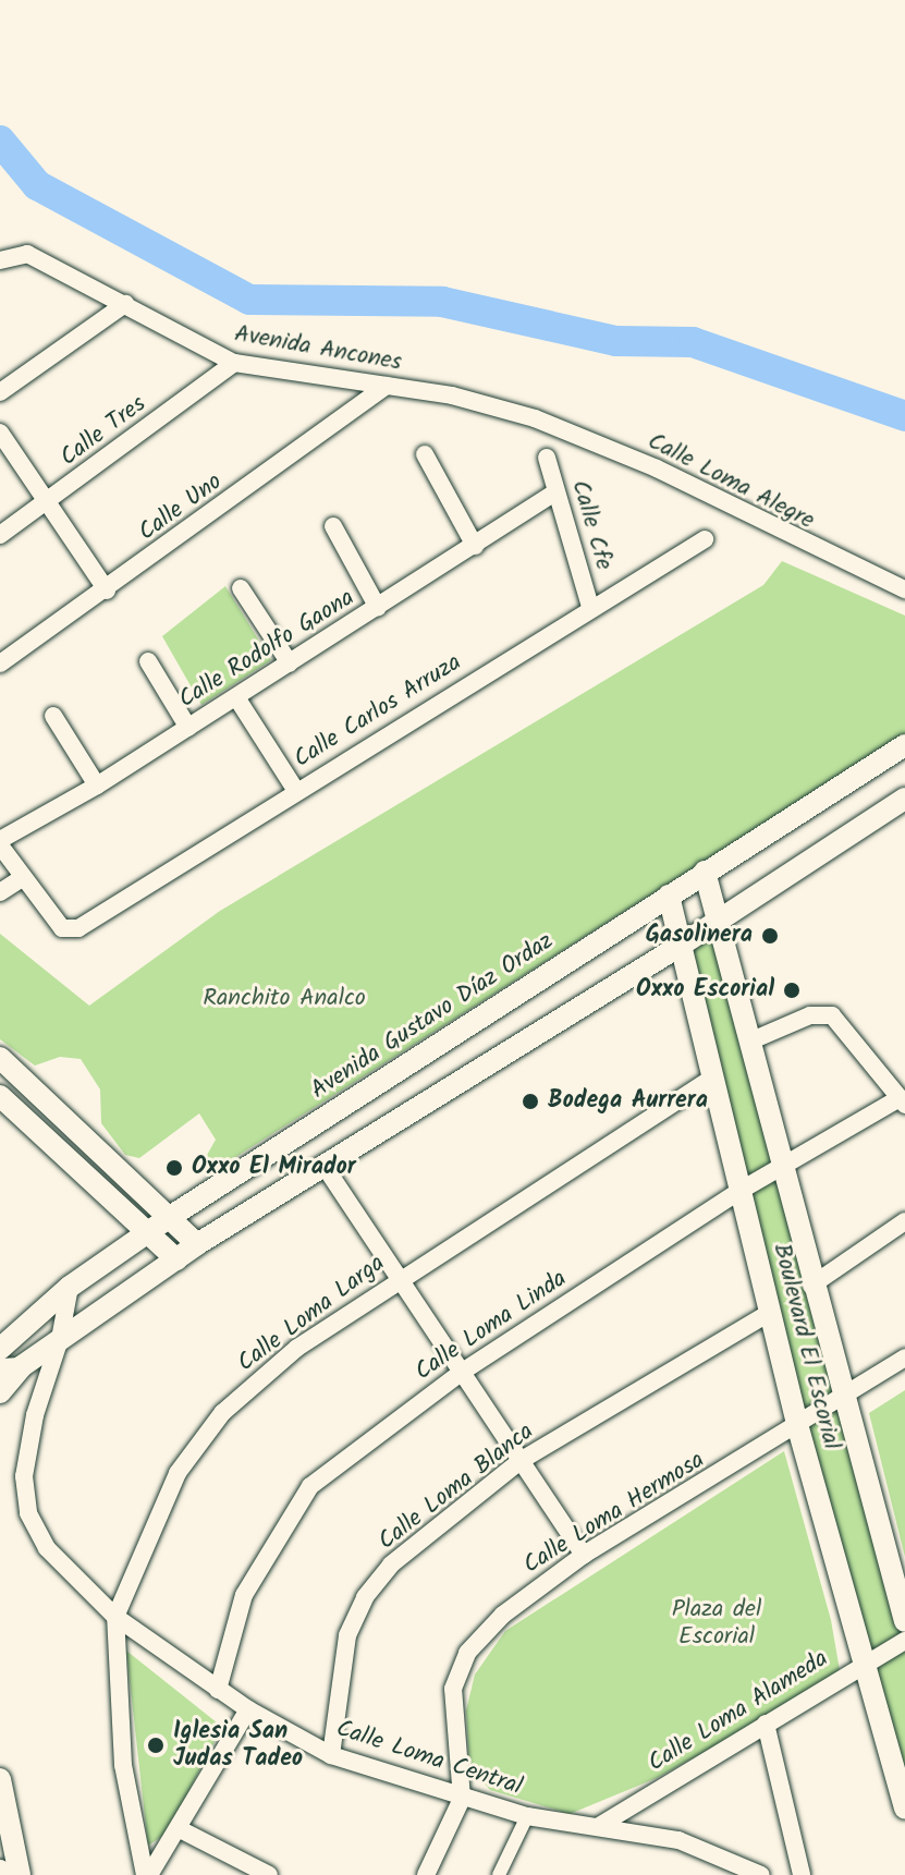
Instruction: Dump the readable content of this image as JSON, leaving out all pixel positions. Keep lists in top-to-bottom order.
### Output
{
  "streets": {
    "street": [
      "Avenida Ancones",
      "Calle Tres",
      "Calle Loma Alegre",
      "Calle Uno",
      "Calle Cfe",
      "Calle Rodolfo Gaona",
      "Calle Carlos Arruza",
      "Avenida Gustavo Díaz Ordaz",
      "Calle Loma Larga",
      "Calle Loma Linda",
      "Boulevard El Escorial",
      "Calle Loma Blanca",
      "Calle Loma Hermosa",
      "Calle Loma Alameda",
      "Calle Loma Central"
    ]
  },
  "crossings": [
    ["Avenida Ancones", "Calle Tres"],
    ["Avenida Ancones", "Calle Loma Alegre"],
    ["Avenida Ancones", "Calle Uno"],
    ["Calle Cfe", "Calle Rodolfo Gaona"],
    ["Calle Cfe", "Calle Carlos Arruza"],
    ["Avenida Gustavo Díaz Ordaz", "Boulevard El Escorial"],
    ["Avenida Gustavo Díaz Ordaz", "Calle Loma Central"],
    ["Calle Loma Larga", "Boulevard El Escorial"],
    ["Calle Loma Larga", "Calle Loma Central"],
    ["Calle Loma Linda", "Boulevard El Escorial"],
    ["Calle Loma Linda", "Calle Loma Central"],
    ["Boulevard El Escorial", "Calle Loma Blanca"],
    ["Boulevard El Escorial", "Calle Loma Hermosa"],
    ["Boulevard El Escorial", "Calle Loma Alameda"],
    ["Calle Loma Blanca", "Calle Loma Central"],
    ["Calle Loma Hermosa", "Calle Loma Central"],
    ["Calle Loma Alameda", "Calle Loma Central"]
  ],
  "parks": ["Ranchito Analco", "Plaza del Escorial"],
  "places": [
    "Gasolinera",
    "Oxxo Escorial",
    "Bodega Aurrera",
    "Oxxo El Mirador",
    "Iglesia San Judas Tadeo"
  ]
}
